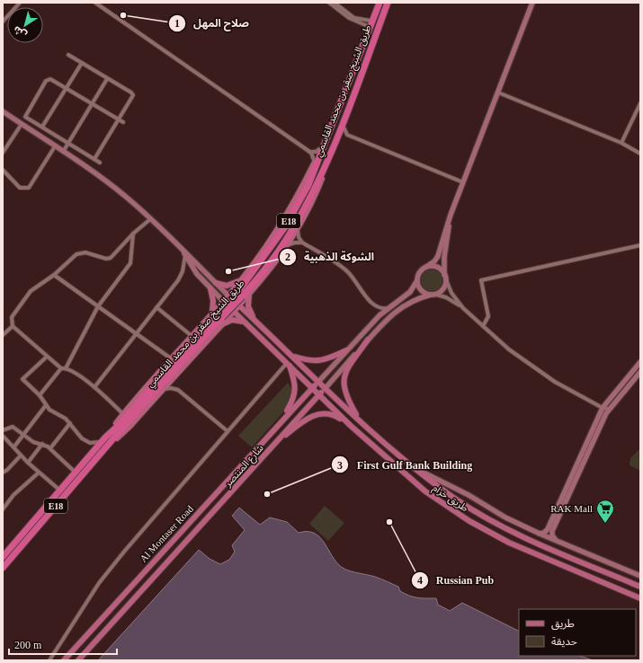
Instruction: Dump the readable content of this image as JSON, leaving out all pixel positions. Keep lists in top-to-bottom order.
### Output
{
  "streets": {
    "highway": ["طريق الشيخ صقر بن محمد القاسمي", "E18"],
    "main road": ["شارع المنتصر", "طريق خزام", "Al Montaser Road"]
  },
  "crossings": [
    ["شارع المنتصر", "طريق خزام"]
  ],
  "places": {
    "other": [
      "صلاح المهل",
      "الشوكة الذهبية",
      "First Gulf Bank Building",
      "Russian Pub"
    ],
    "supermarket": ["RAK Mall"]
  },
  "legend": ["طريق", "حديقة"],
  "scale_bar": "200 m",
  "north": "bottom left"
}
